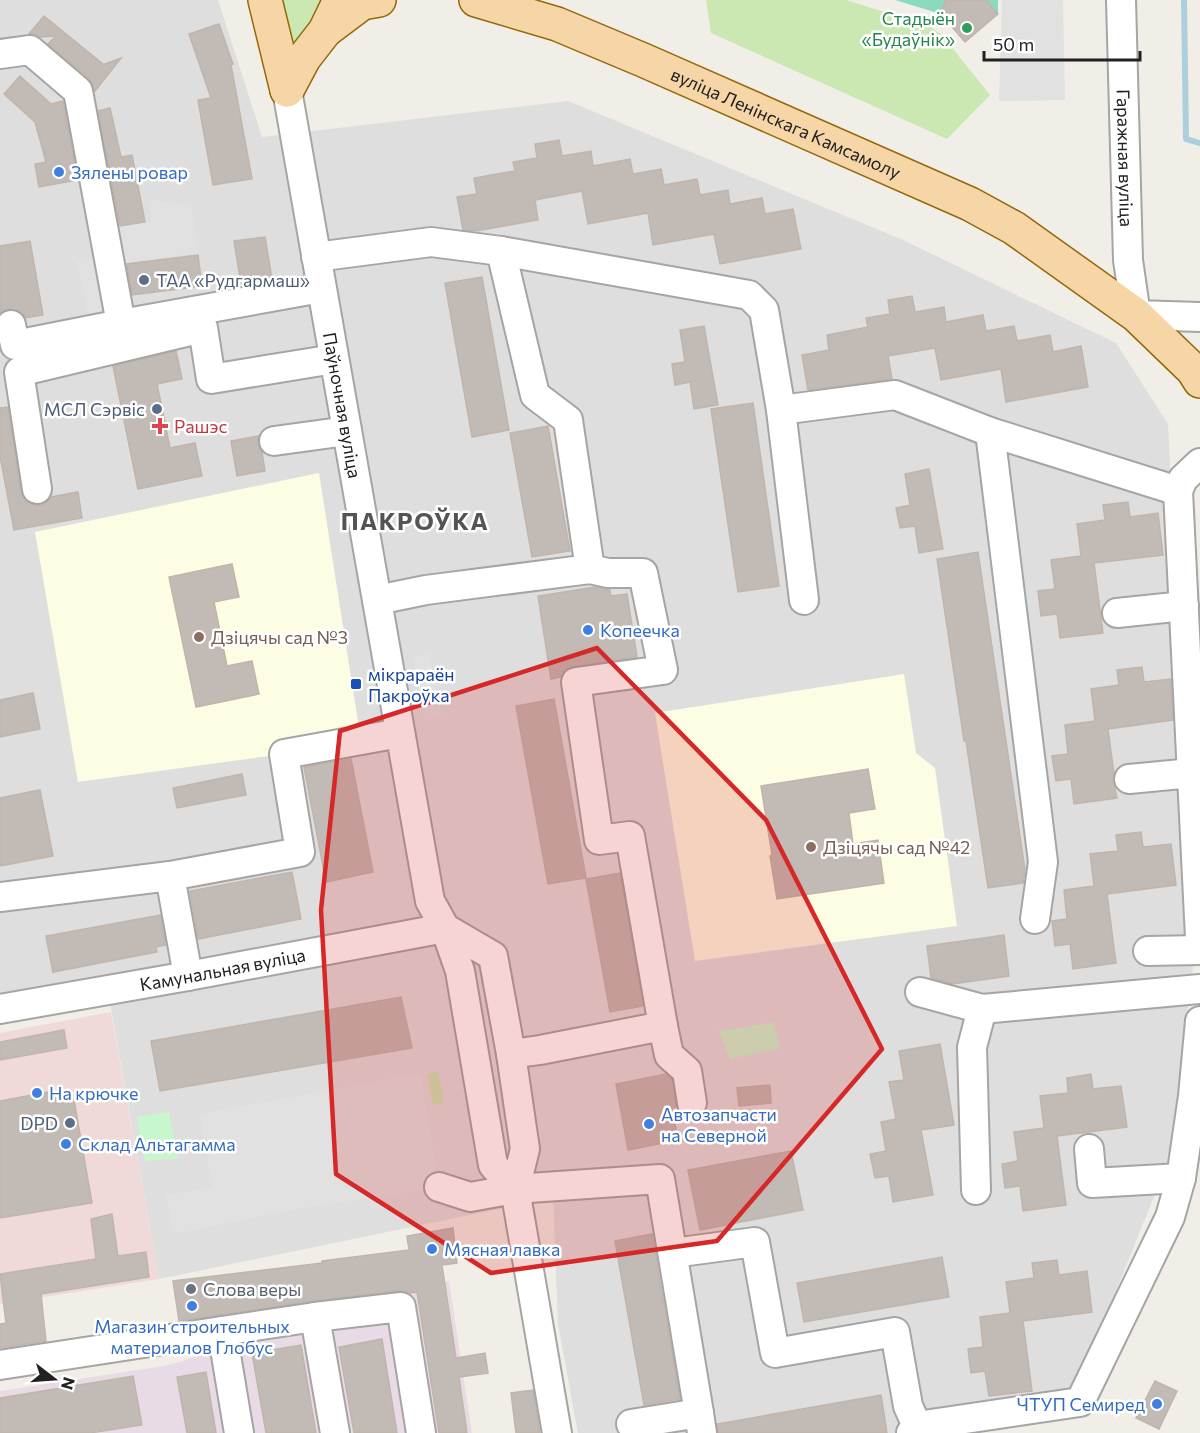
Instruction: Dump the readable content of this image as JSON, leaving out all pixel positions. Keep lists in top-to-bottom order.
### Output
{
  "streets": {
    "main road": ["вуліца Ленінскага Камсамолу"],
    "street": ["Гаражная вуліца", "Паўночная вуліца", "Камунальная вуліца"]
  },
  "crossings": [
    ["вуліца Ленінскага Камсамолу", "Гаражная вуліца"],
    ["Паўночная вуліца", "Камунальная вуліца"]
  ],
  "districts": ["ПАКРОЎКА"],
  "places": {
    "other": [
      "Стадыён «Будаўнік»",
      "Зялены ровар",
      "ТАА «Рудгармаш»",
      "МСЛ Сэрвіс",
      "Копеечка",
      "Дзіцячы сад №3",
      "Дзіцячы сад №42",
      "На крючке",
      "DPD",
      "Автозапчасти на Северной",
      "Склад Альтагамма",
      "Мясная лавка",
      "Слова веры",
      "Магазин строительных материалов Глобус",
      "ЧТУП Семиред"
    ],
    "health": ["Рашэс"],
    "transit": ["мікрараён Пакроўка"]
  },
  "scale_bar": "50 m",
  "north": "right"
}
